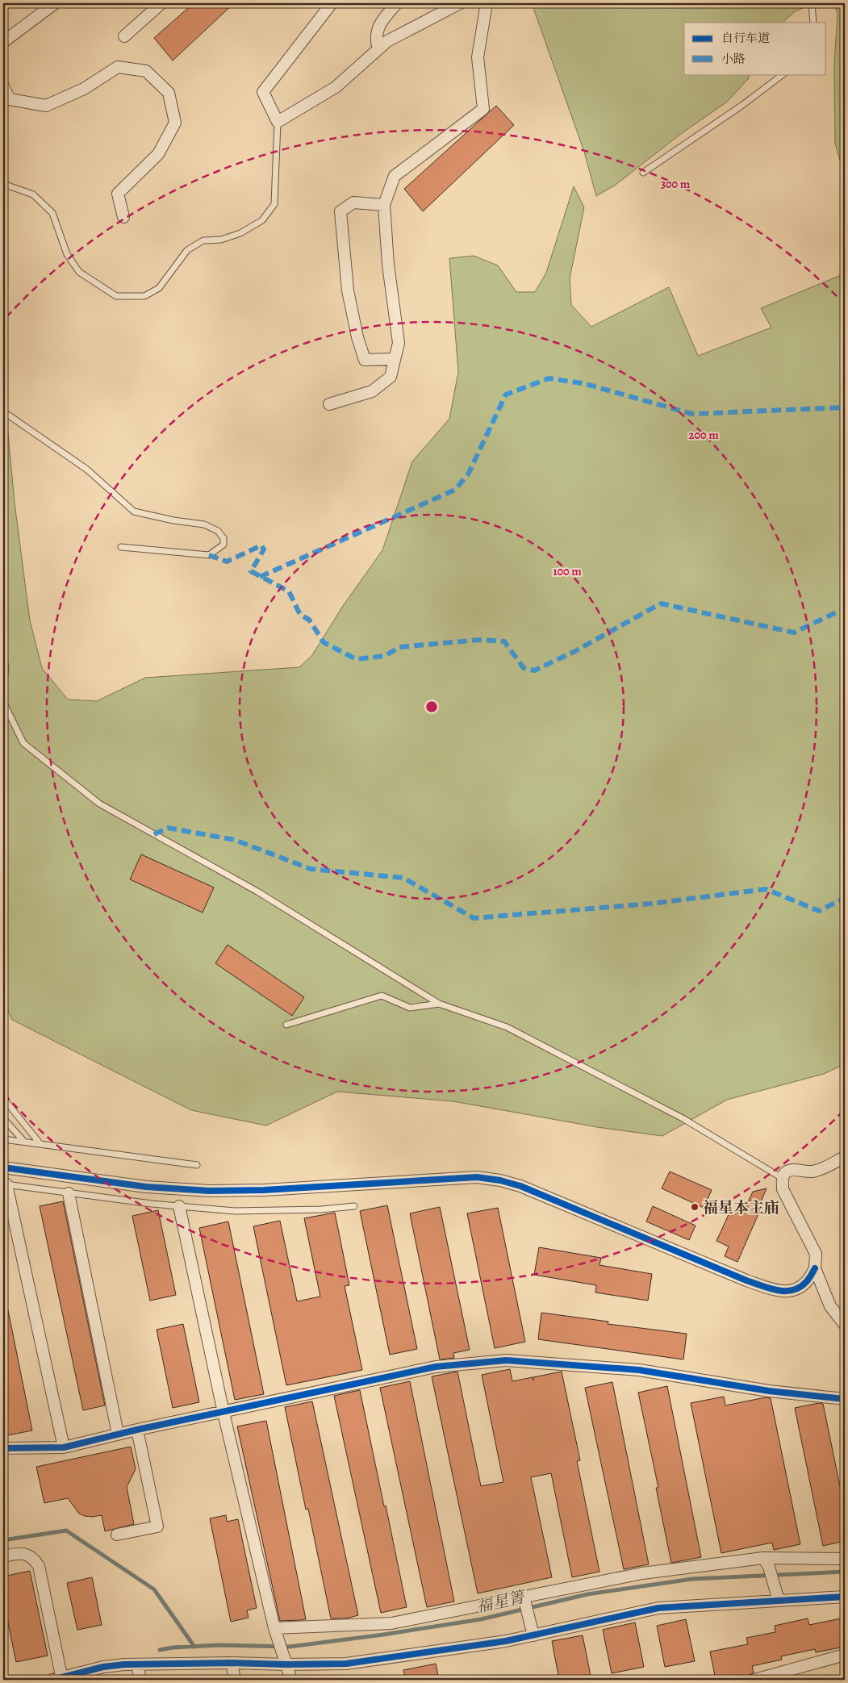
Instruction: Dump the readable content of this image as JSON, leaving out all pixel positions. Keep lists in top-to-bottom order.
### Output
{
  "water": ["福星箐"],
  "places": ["福星本主庙"],
  "legend": ["自行车道", "小路"],
  "rings": ["300 m", "200 m", "100 m"]
}
